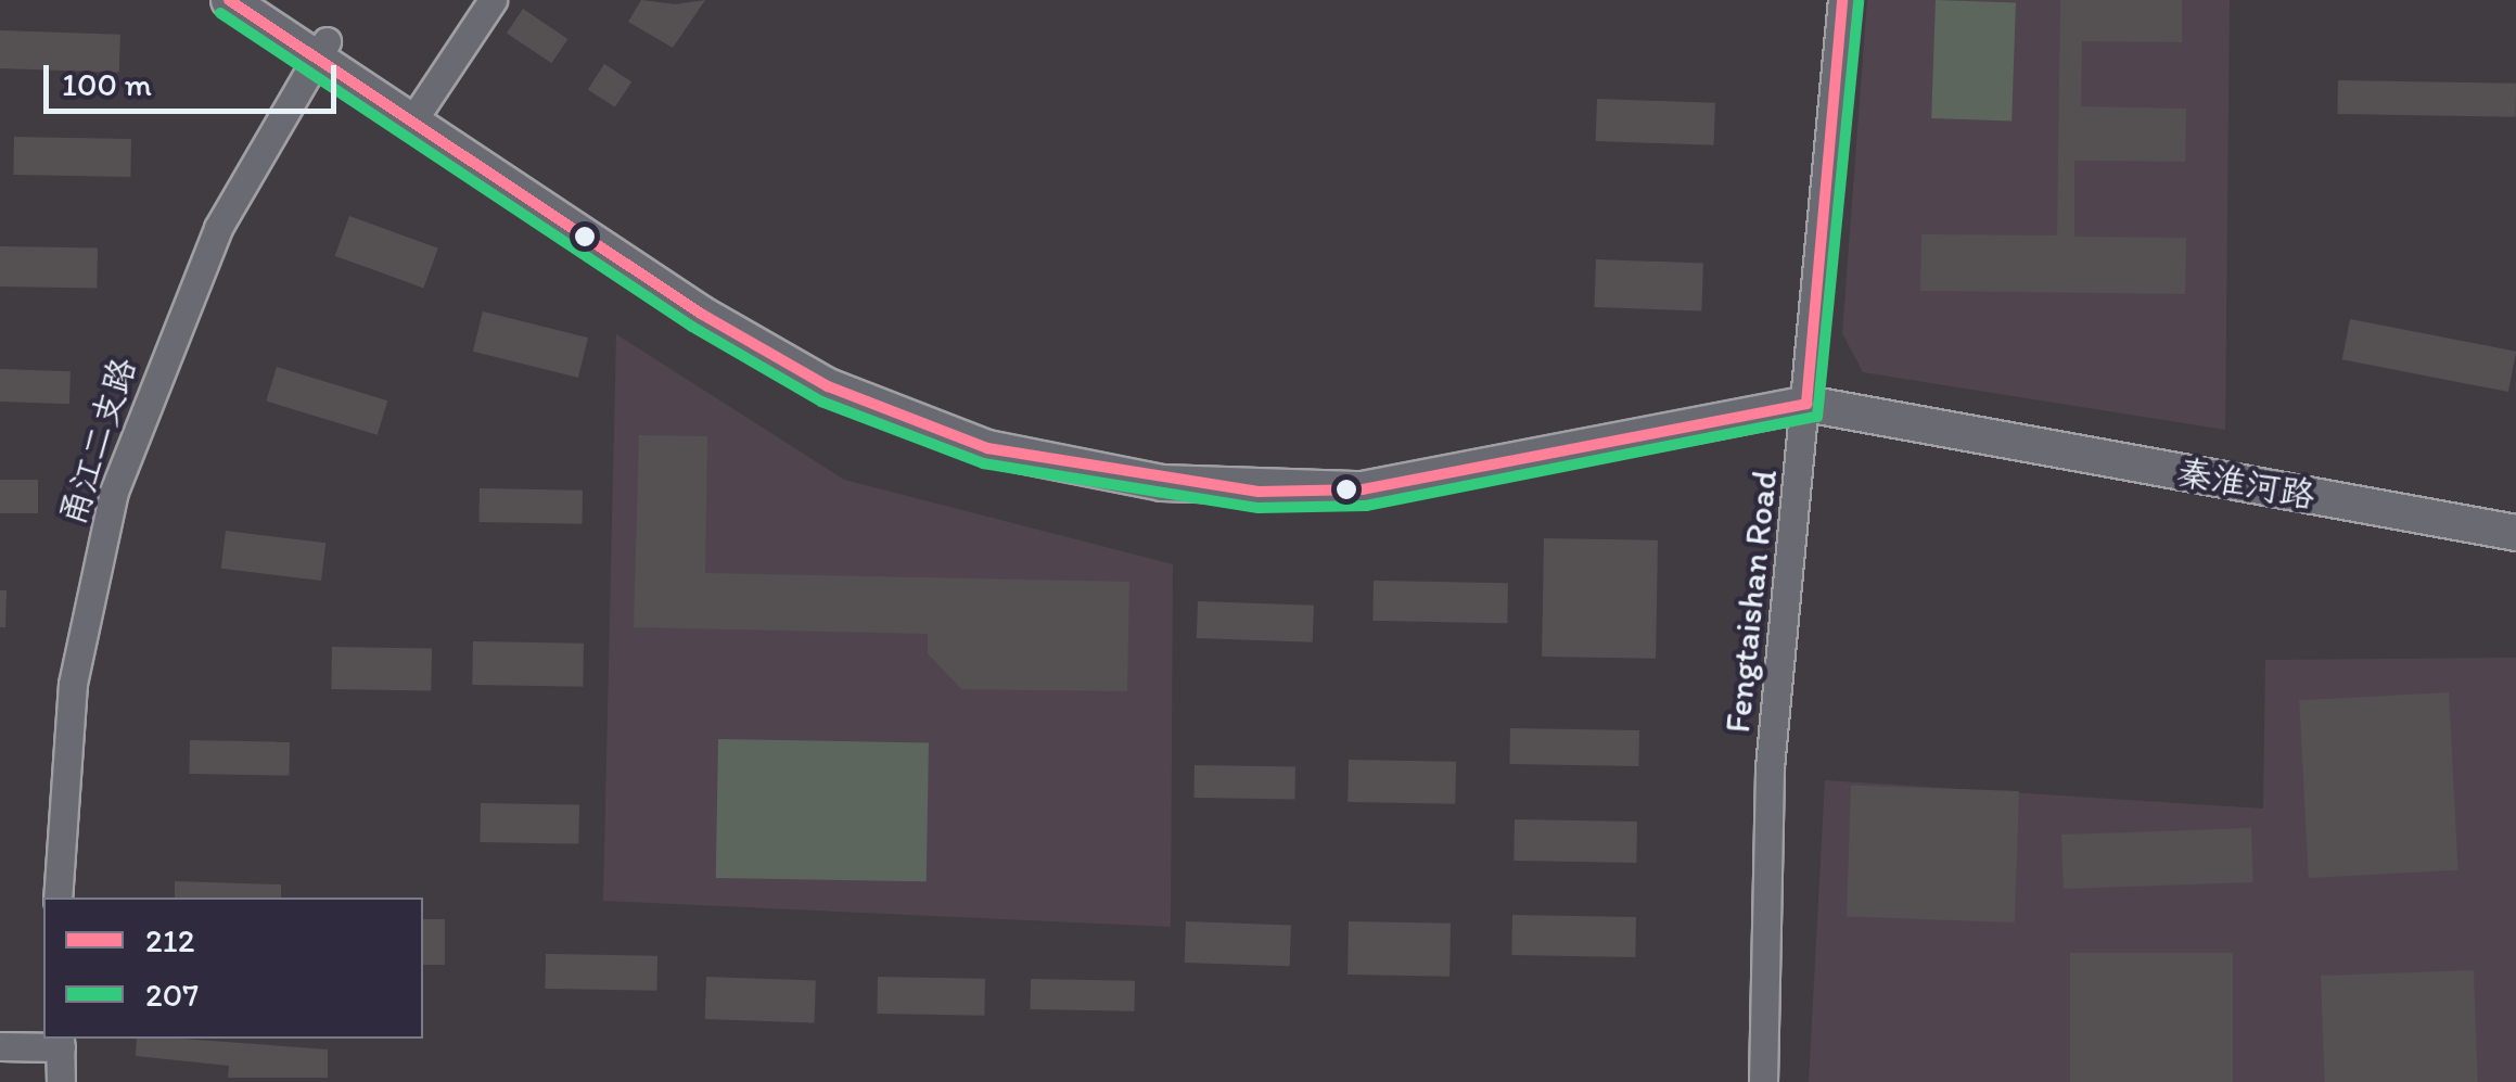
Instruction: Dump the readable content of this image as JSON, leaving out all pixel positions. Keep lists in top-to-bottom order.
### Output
{
  "streets": {
    "main road": ["秦淮河路"],
    "street": ["甬江二支路", "Fengtaishan Road"]
  },
  "crossings": [
    ["甬江二支路", "秦淮河路"],
    ["秦淮河路", "Fengtaishan Road"]
  ],
  "lines": ["transit line 212", "transit line 207"],
  "legend": ["212", "207"],
  "scale_bar": "100 m"
}
